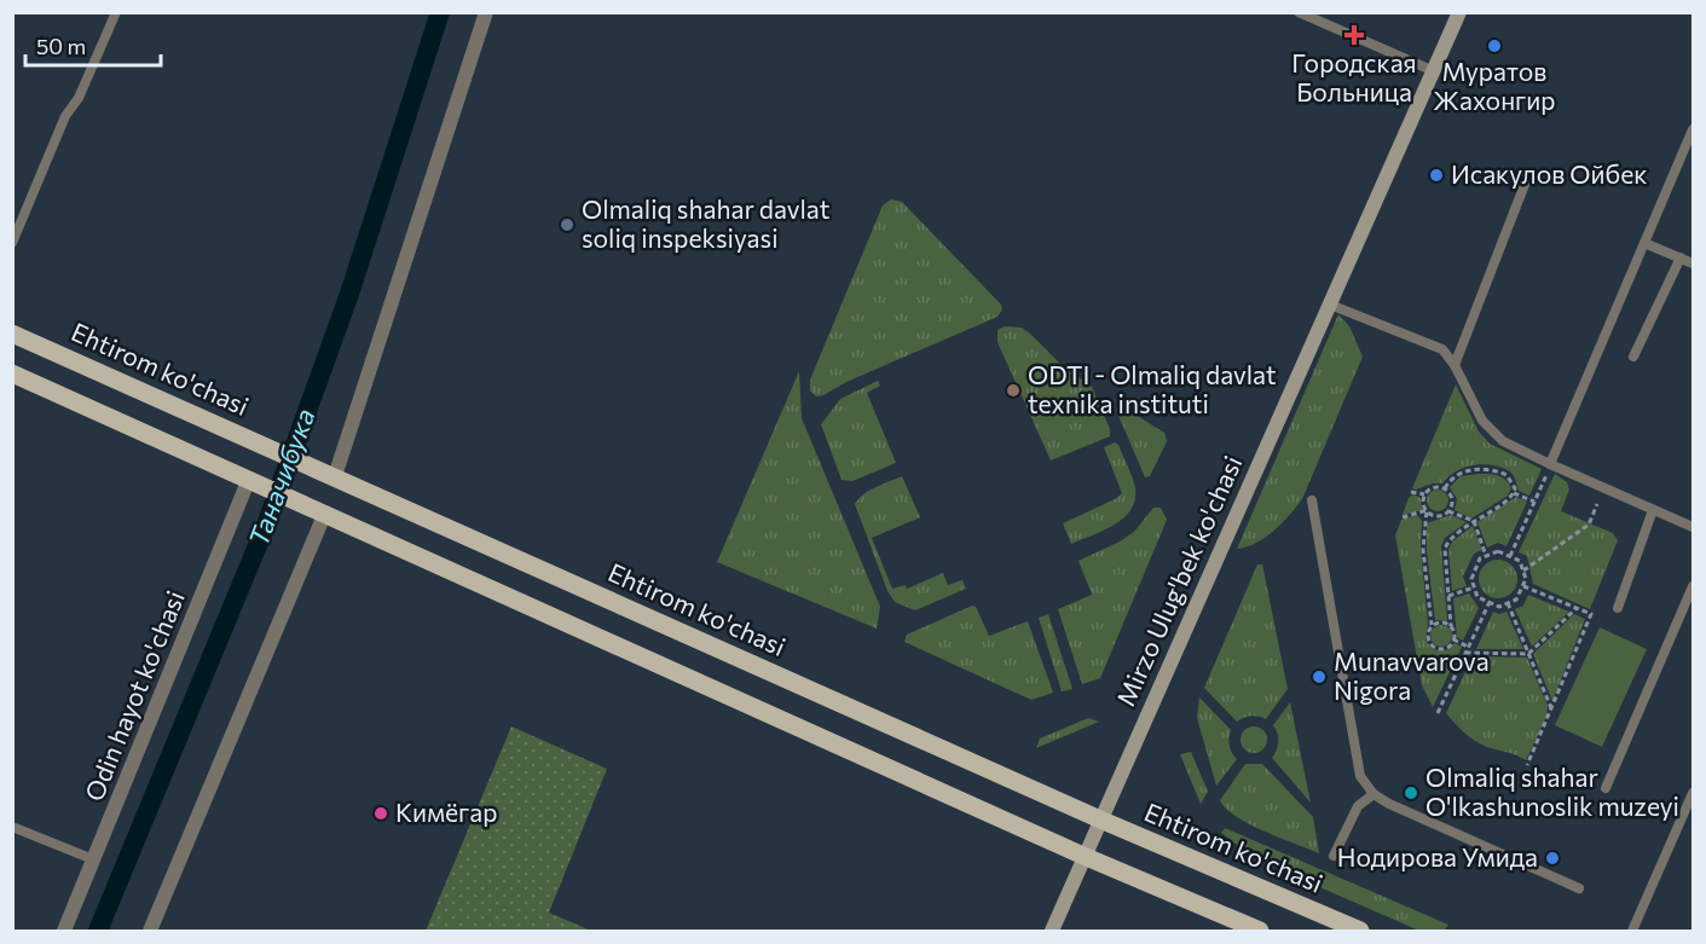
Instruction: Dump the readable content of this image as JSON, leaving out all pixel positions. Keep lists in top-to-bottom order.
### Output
{
  "streets": {
    "main road": ["Ehtirom ko'chasi", "Mirzo Ulug'bek ko'chasi"],
    "street": ["Odin hayot ko'chasi"]
  },
  "crossings": [
    ["Ehtirom ko'chasi", "Mirzo Ulug'bek ko'chasi"]
  ],
  "water": ["Таначибука"],
  "places": {
    "health": ["Городская Больница"],
    "other": [
      "Муратов Жахонгир",
      "Исакулов Ойбек",
      "Olmaliq shahar davlat soliq inspeksiyasi",
      "ODTI - Olmaliq davlat texnika instituti",
      "Munavvarova Nigora",
      "Olmaliq shahar O'lkashunoslik muzeyi",
      "Кимёгар",
      "Нодирова Умида"
    ]
  },
  "scale_bar": "50 m"
}
